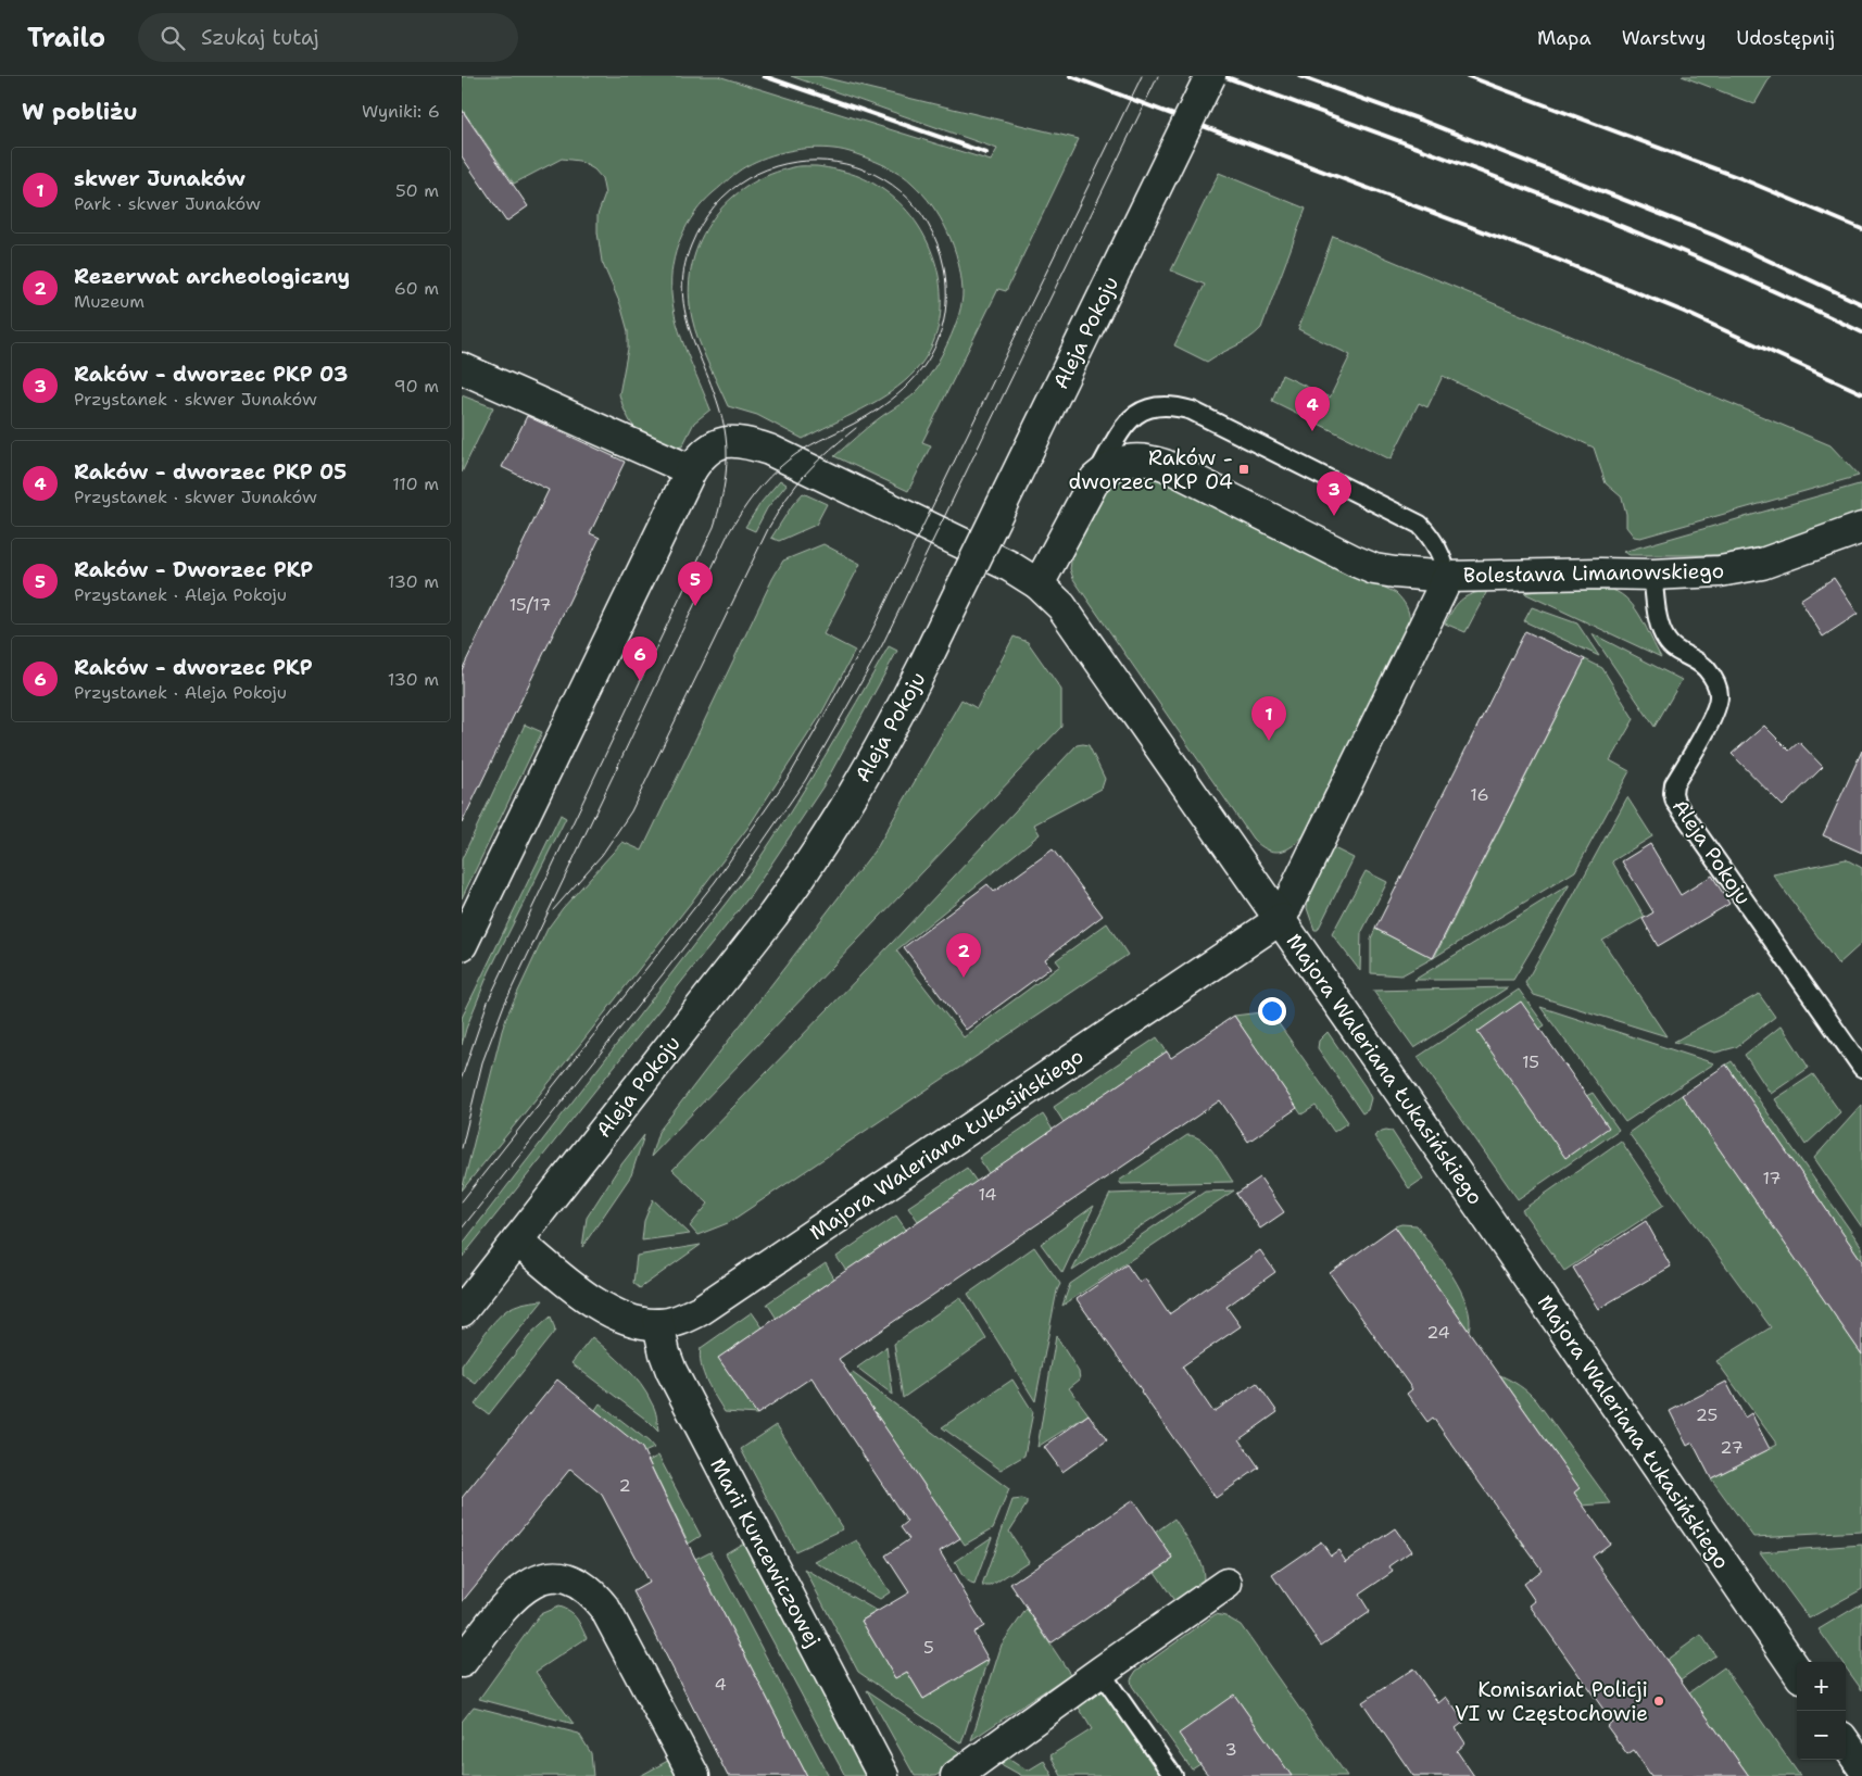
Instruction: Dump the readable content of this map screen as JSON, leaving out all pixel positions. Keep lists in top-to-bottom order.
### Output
{
  "streets": {
    "street": [
      "Aleja Pokoju",
      "Bolesława Limanowskiego",
      "Majora Waleriana Łukasińskiego",
      "Marii Kuncewiczowej"
    ]
  },
  "crossings": [
    ["Aleja Pokoju", "Bolesława Limanowskiego"],
    ["Aleja Pokoju", "Majora Waleriana Łukasińskiego"],
    ["Majora Waleriana Łukasińskiego", "Marii Kuncewiczowej"]
  ],
  "places": {
    "transit": ["Raków - dworzec PKP 04"],
    "other": ["Komisariat Policji VI w Częstochowie"]
  },
  "house_numbers": [
    "15/17",
    "16",
    "15",
    "17",
    "14",
    "24",
    "25",
    "27",
    "2",
    "5",
    "4",
    "3"
  ],
  "page": {
    "header": "Trailo",
    "search": "Szukaj tutaj",
    "nav": ["Mapa", "Warstwy", "Udostępnij"],
    "heading": ["W pobliżu", "Wyniki: 6"],
    "list": [
      {
        "mark": "1",
        "name": "skwer Junaków",
        "note": "Park · skwer Junaków",
        "value": "50 m"
      },
      {
        "mark": "2",
        "name": "Rezerwat archeologiczny",
        "note": "Muzeum",
        "value": "60 m"
      },
      {
        "mark": "3",
        "name": "Raków - dworzec PKP 03",
        "note": "Przystanek · skwer Junaków",
        "value": "90 m"
      },
      {
        "mark": "4",
        "name": "Raków - dworzec PKP 05",
        "note": "Przystanek · skwer Junaków",
        "value": "110 m"
      },
      {
        "mark": "5",
        "name": "Raków - Dworzec PKP",
        "note": "Przystanek · Aleja Pokoju",
        "value": "130 m"
      },
      {
        "mark": "6",
        "name": "Raków - dworzec PKP",
        "note": "Przystanek · Aleja Pokoju",
        "value": "130 m"
      }
    ],
    "pins": [
      "4",
      "3",
      "5",
      "6",
      "1",
      "2"
    ],
    "map_buttons": ["+", "−"]
  }
}
